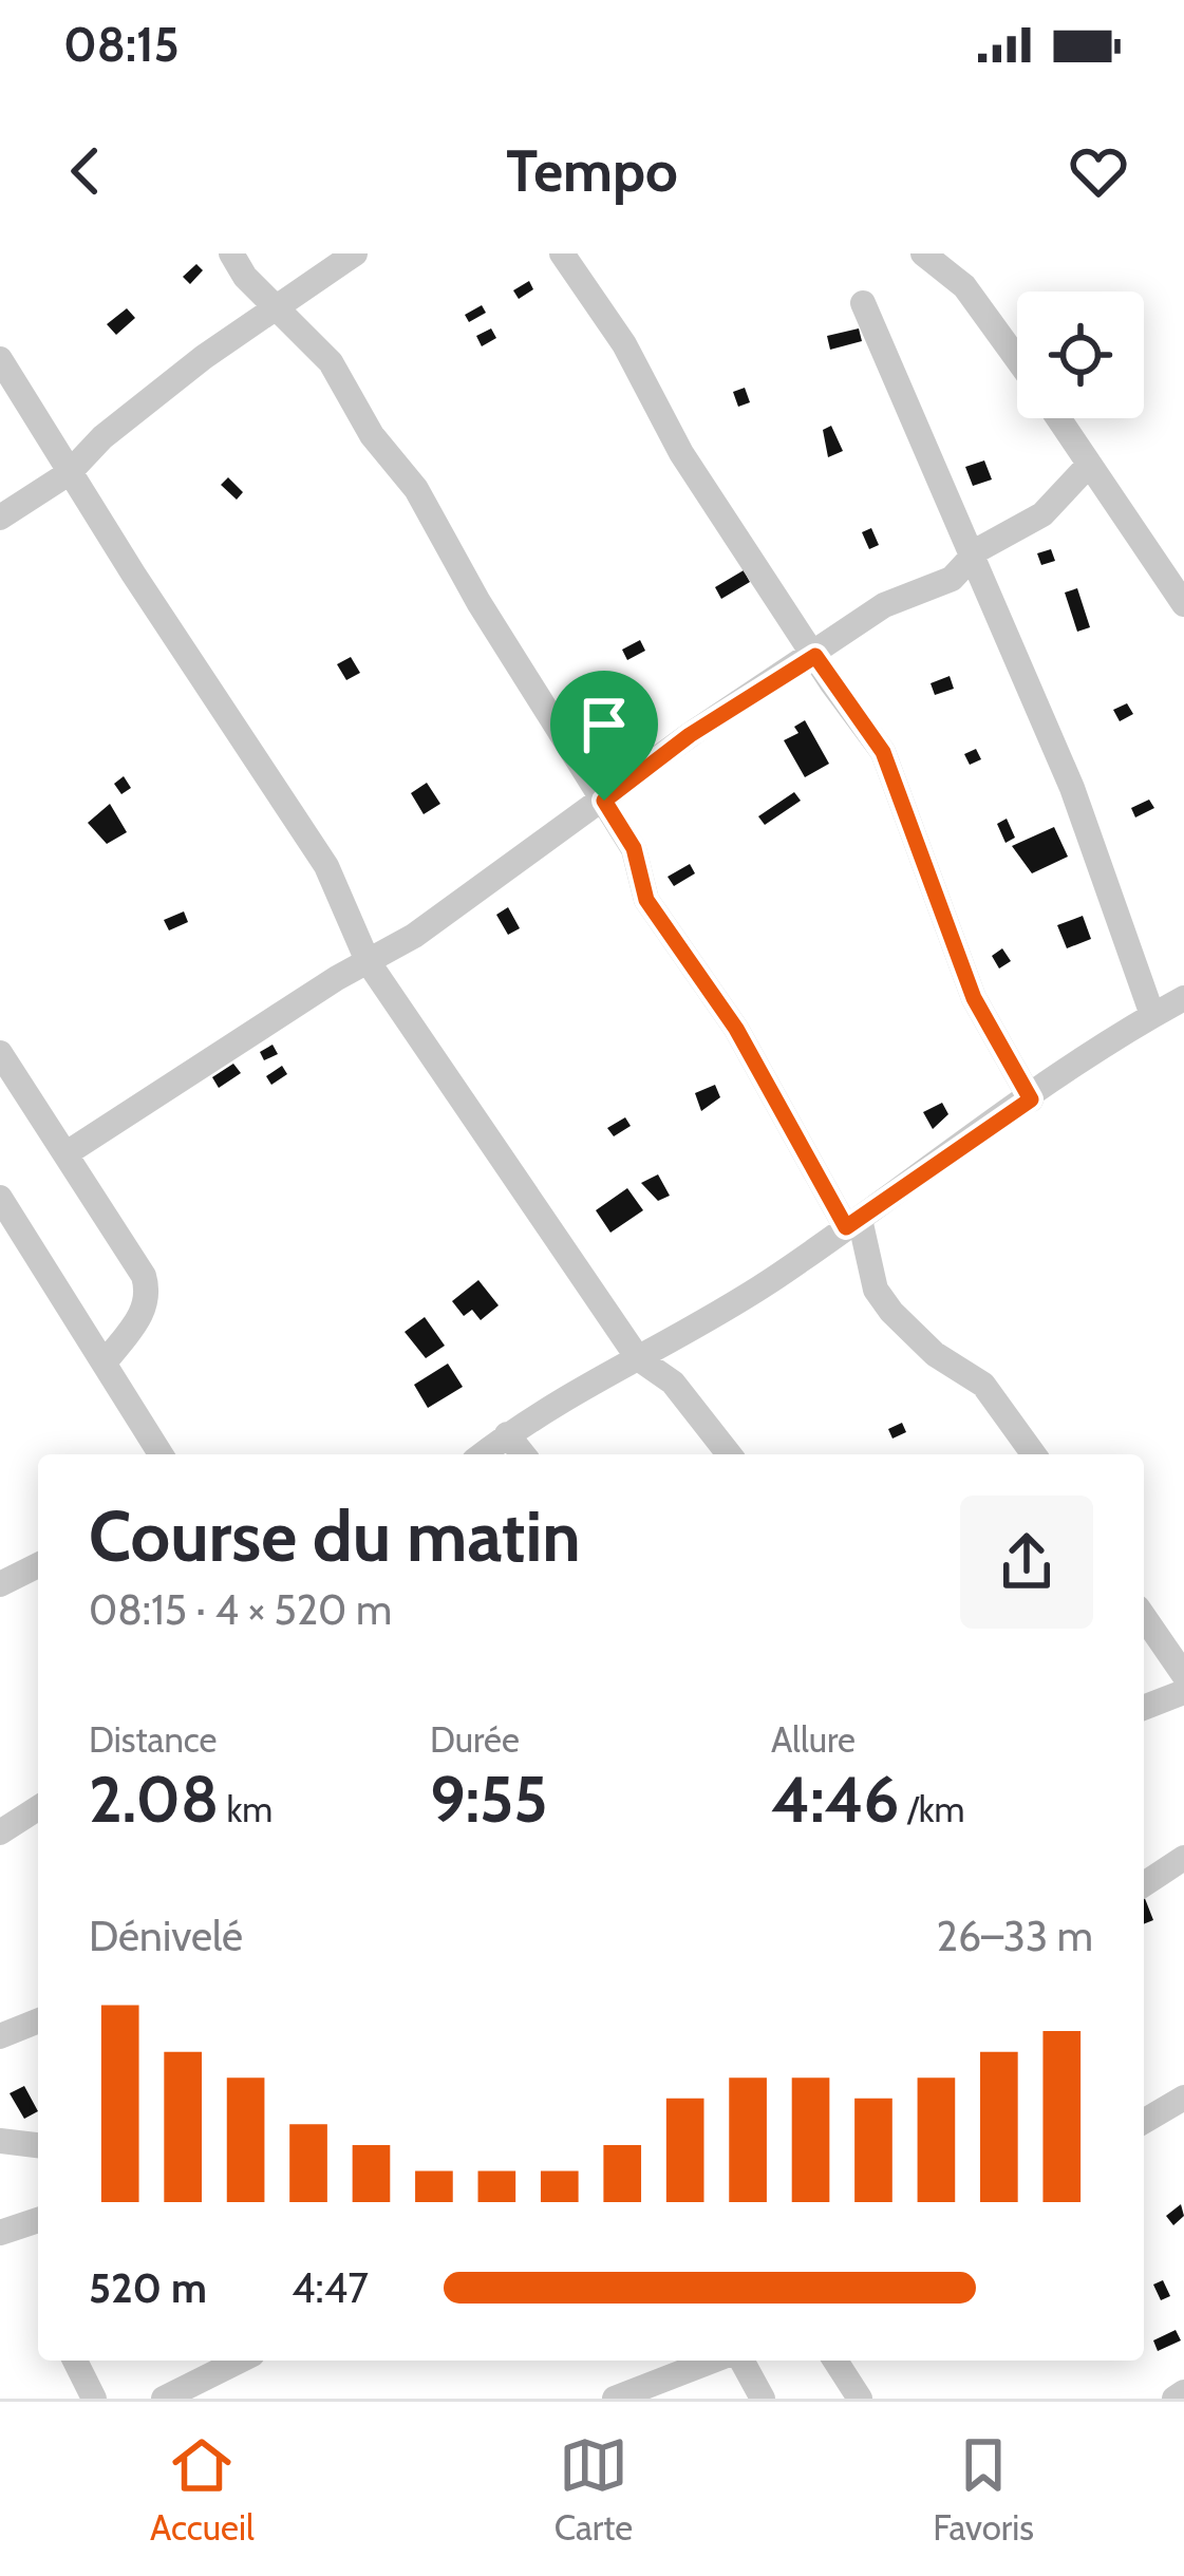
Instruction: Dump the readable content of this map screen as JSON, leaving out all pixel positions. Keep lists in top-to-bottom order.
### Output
{
  "page": {
    "status": "08:15",
    "header": "Tempo",
    "heading": ["Course du matin", "08:15 · 4 × 520 m"],
    "stats": [
      ["Distance", "2.08 km"],
      ["Durée", "9:55"],
      ["Allure", "4:46 /km"]
    ],
    "chart": ["Dénivelé", "26–33 m"],
    "list": [
      {
        "name": "520 m",
        "note": "4:47"
      }
    ],
    "tabs": ["Accueil", "Carte", "Favoris"]
  }
}
